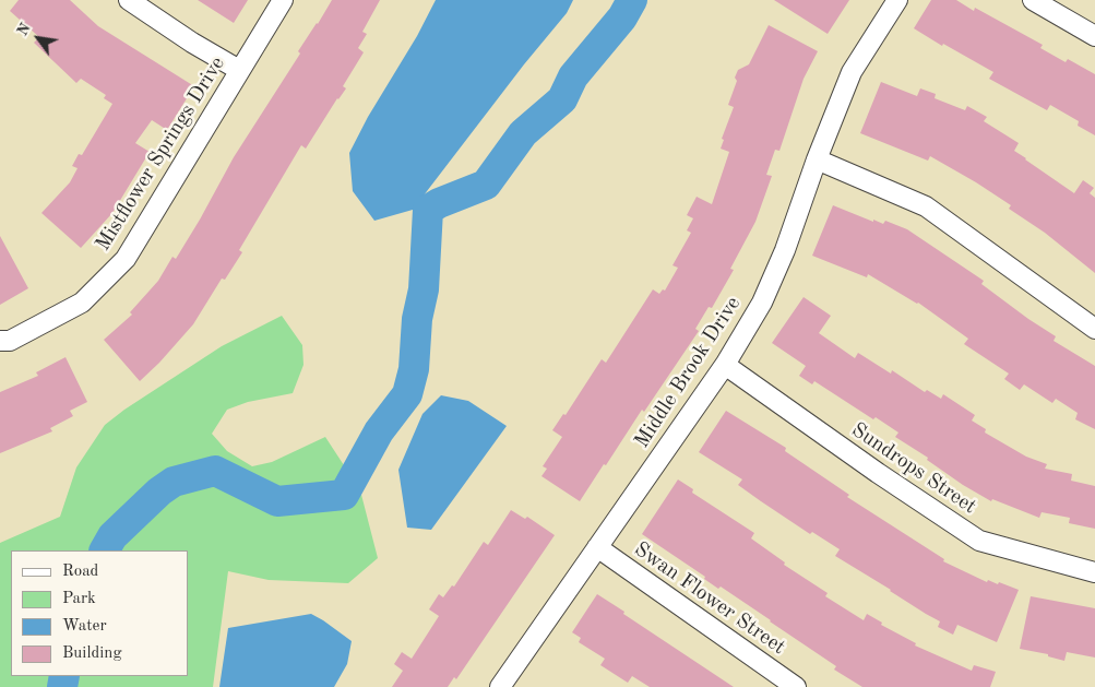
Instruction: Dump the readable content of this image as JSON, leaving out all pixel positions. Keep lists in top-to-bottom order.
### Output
{
  "streets": {
    "street": [
      "Mistflower Springs Drive",
      "Middle Brook Drive",
      "Sundrops Street",
      "Swan Flower Street"
    ]
  },
  "crossings": [
    ["Middle Brook Drive", "Sundrops Street"],
    ["Middle Brook Drive", "Swan Flower Street"]
  ],
  "legend": [
    "Road",
    "Park",
    "Water",
    "Building"
  ],
  "north": "top left"
}
